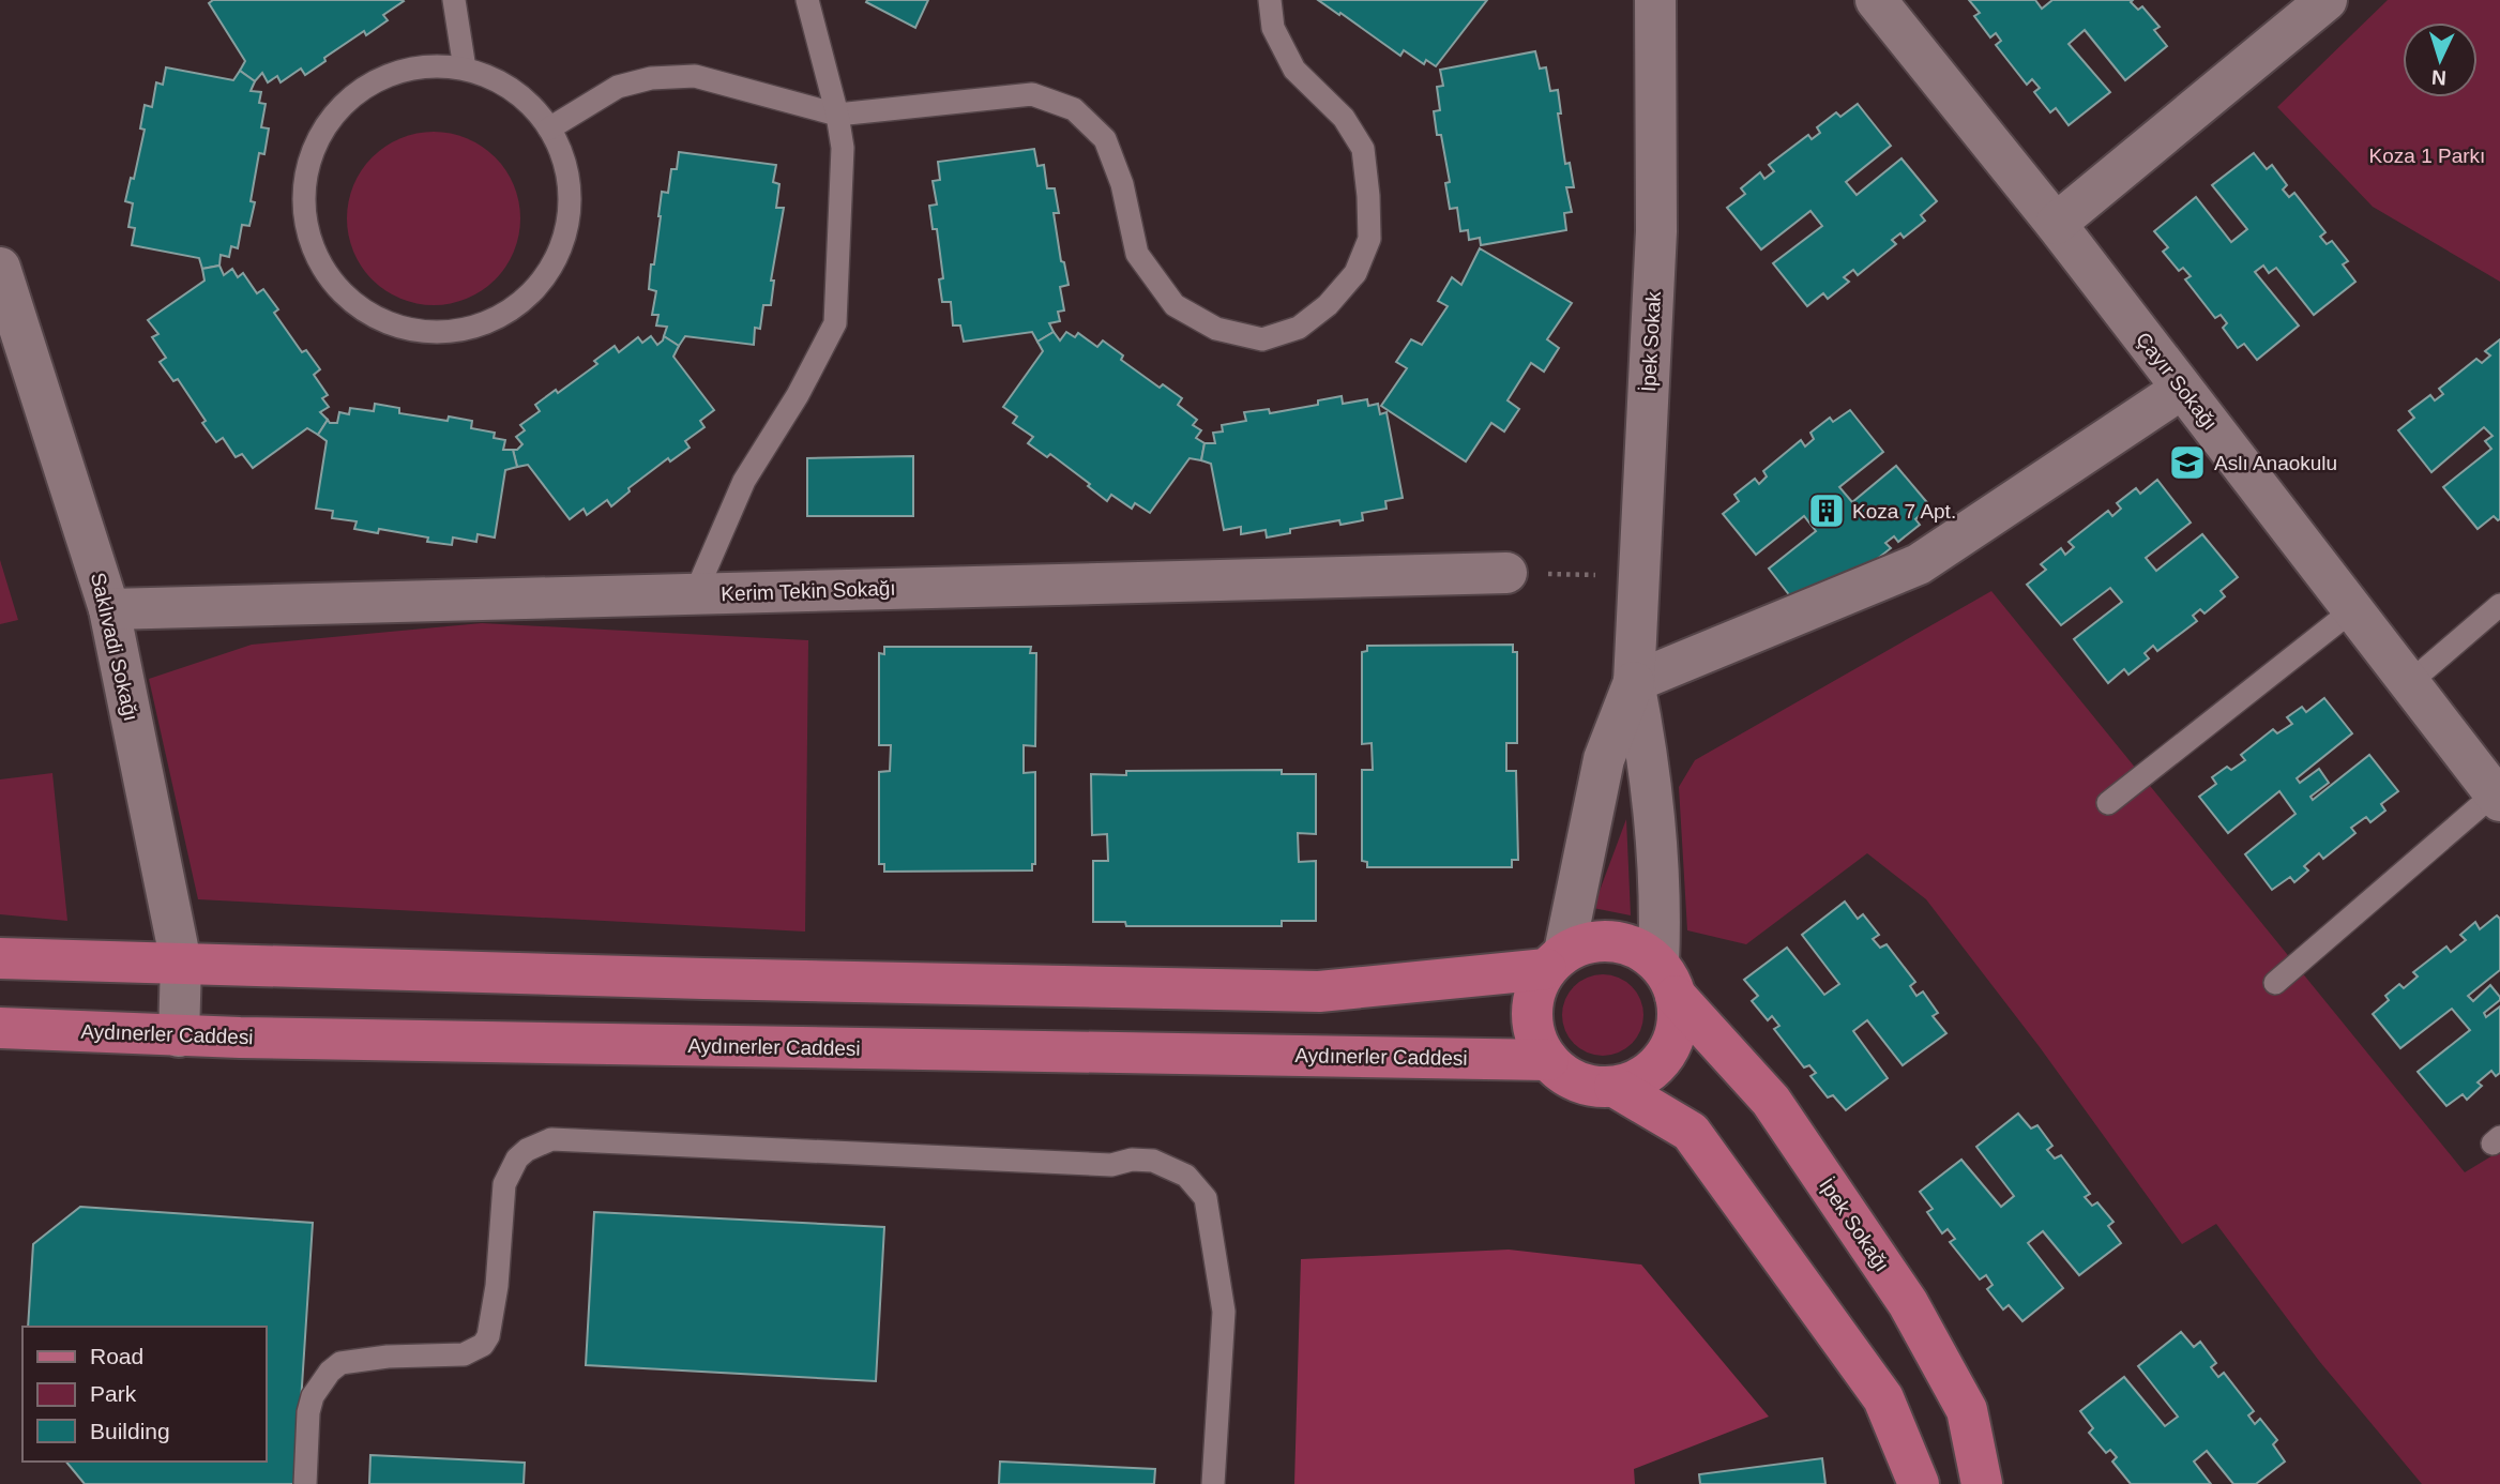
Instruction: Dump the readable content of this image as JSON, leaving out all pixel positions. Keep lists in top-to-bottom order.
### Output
{
  "streets": {
    "main road": ["Aydınerler Caddesi", "İpek Sokağı"],
    "street": [
      "İpek Sokak",
      "Çayır Sokağı",
      "Kerim Tekin Sokağı",
      "Saklıvadi Sokağı"
    ]
  },
  "crossings": [
    ["Kerim Tekin Sokağı", "Saklıvadi Sokağı"],
    ["Saklıvadi Sokağı", "Aydınerler Caddesi"],
    ["Aydınerler Caddesi", "İpek Sokağı"]
  ],
  "parks": ["Koza 1 Parkı"],
  "places": {
    "school or university": ["Aslı Anaokulu"],
    "building": ["Koza 7 Apt."]
  },
  "legend": ["Road", "Park", "Building"],
  "north": "bottom"
}
